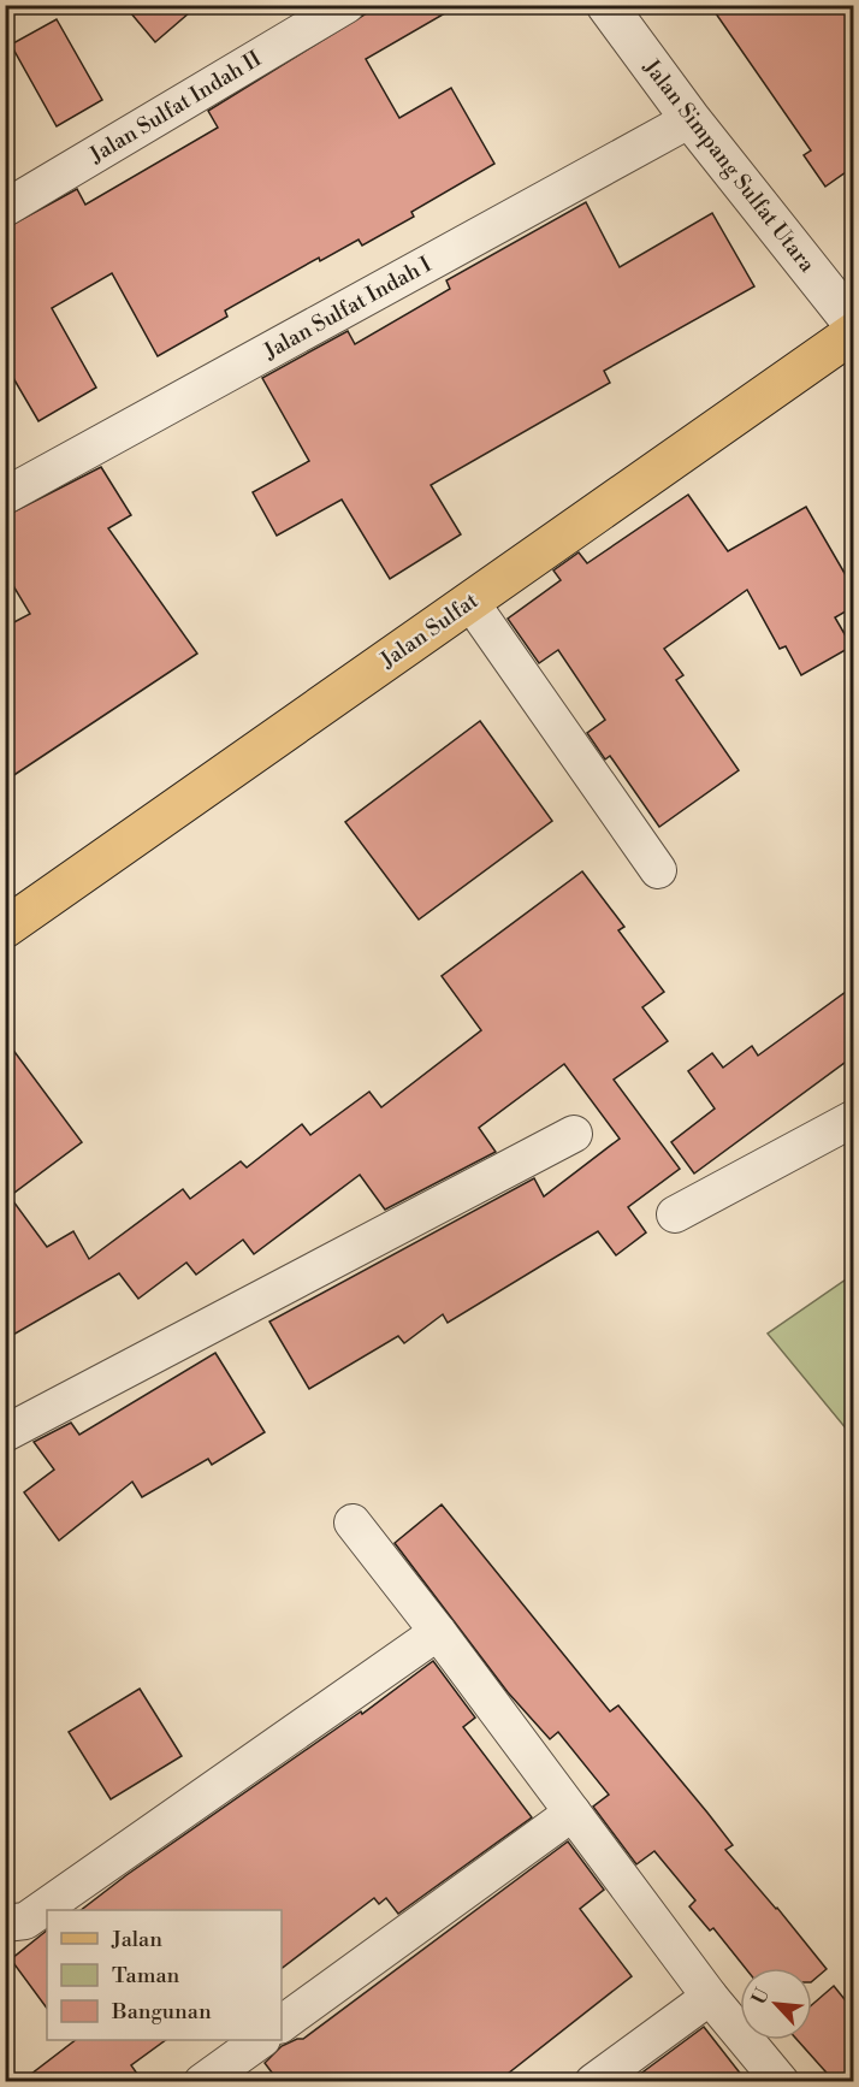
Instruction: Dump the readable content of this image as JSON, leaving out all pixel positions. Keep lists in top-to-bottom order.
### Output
{
  "streets": {
    "main road": ["Jalan Sulfat"],
    "street": ["Jalan Sulfat Indah II", "Jalan Simpang Sulfat Utara", "Jalan Sulfat Indah I"]
  },
  "crossings": [
    ["Jalan Simpang Sulfat Utara", "Jalan Sulfat Indah I"]
  ],
  "legend": ["Jalan", "Taman", "Bangunan"],
  "north": "top left"
}
